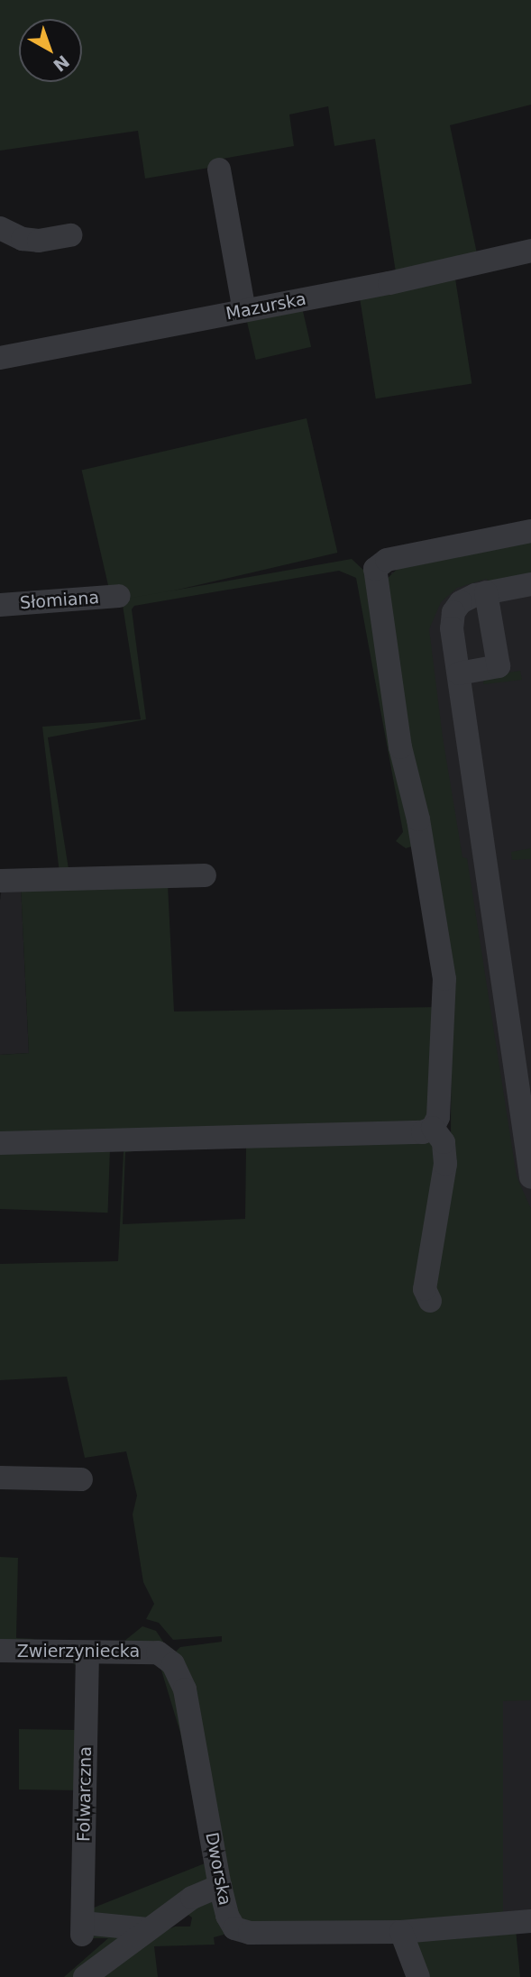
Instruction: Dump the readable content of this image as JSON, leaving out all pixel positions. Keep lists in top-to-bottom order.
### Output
{
  "streets": {
    "street": [
      "Mazurska",
      "Słomiana",
      "Zwierzyniecka",
      "Folwarczna",
      "Dworska"
    ]
  },
  "crossings": [
    ["Zwierzyniecka", "Folwarczna"],
    ["Zwierzyniecka", "Dworska"]
  ],
  "north": "bottom right"
}
